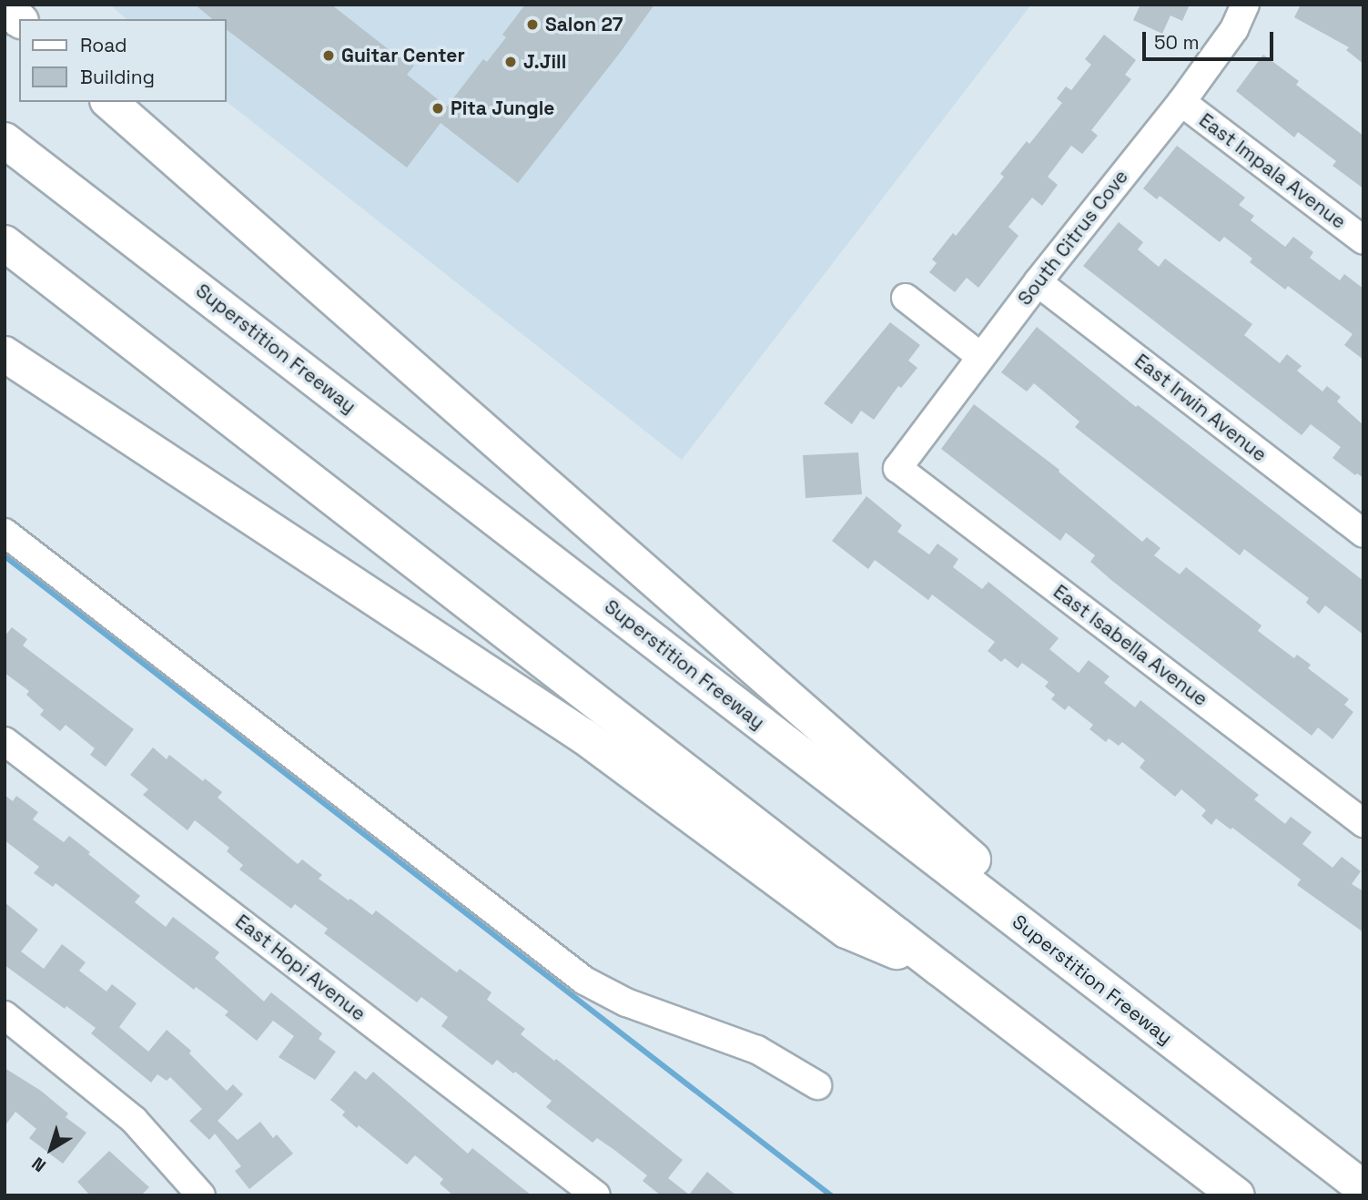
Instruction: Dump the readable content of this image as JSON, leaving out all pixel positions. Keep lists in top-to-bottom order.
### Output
{
  "streets": {
    "highway": ["Superstition Freeway"],
    "street": [
      "East Impala Avenue",
      "South Citrus Cove",
      "East Irwin Avenue",
      "East Isabella Avenue",
      "East Hopi Avenue"
    ]
  },
  "crossings": [
    ["East Impala Avenue", "South Citrus Cove"],
    ["South Citrus Cove", "East Irwin Avenue"],
    ["South Citrus Cove", "East Isabella Avenue"]
  ],
  "places": [
    "Salon 27",
    "Guitar Center",
    "J.Jill",
    "Pita Jungle"
  ],
  "legend": ["Road", "Building"],
  "scale_bar": "50 m",
  "north": "bottom left"
}
